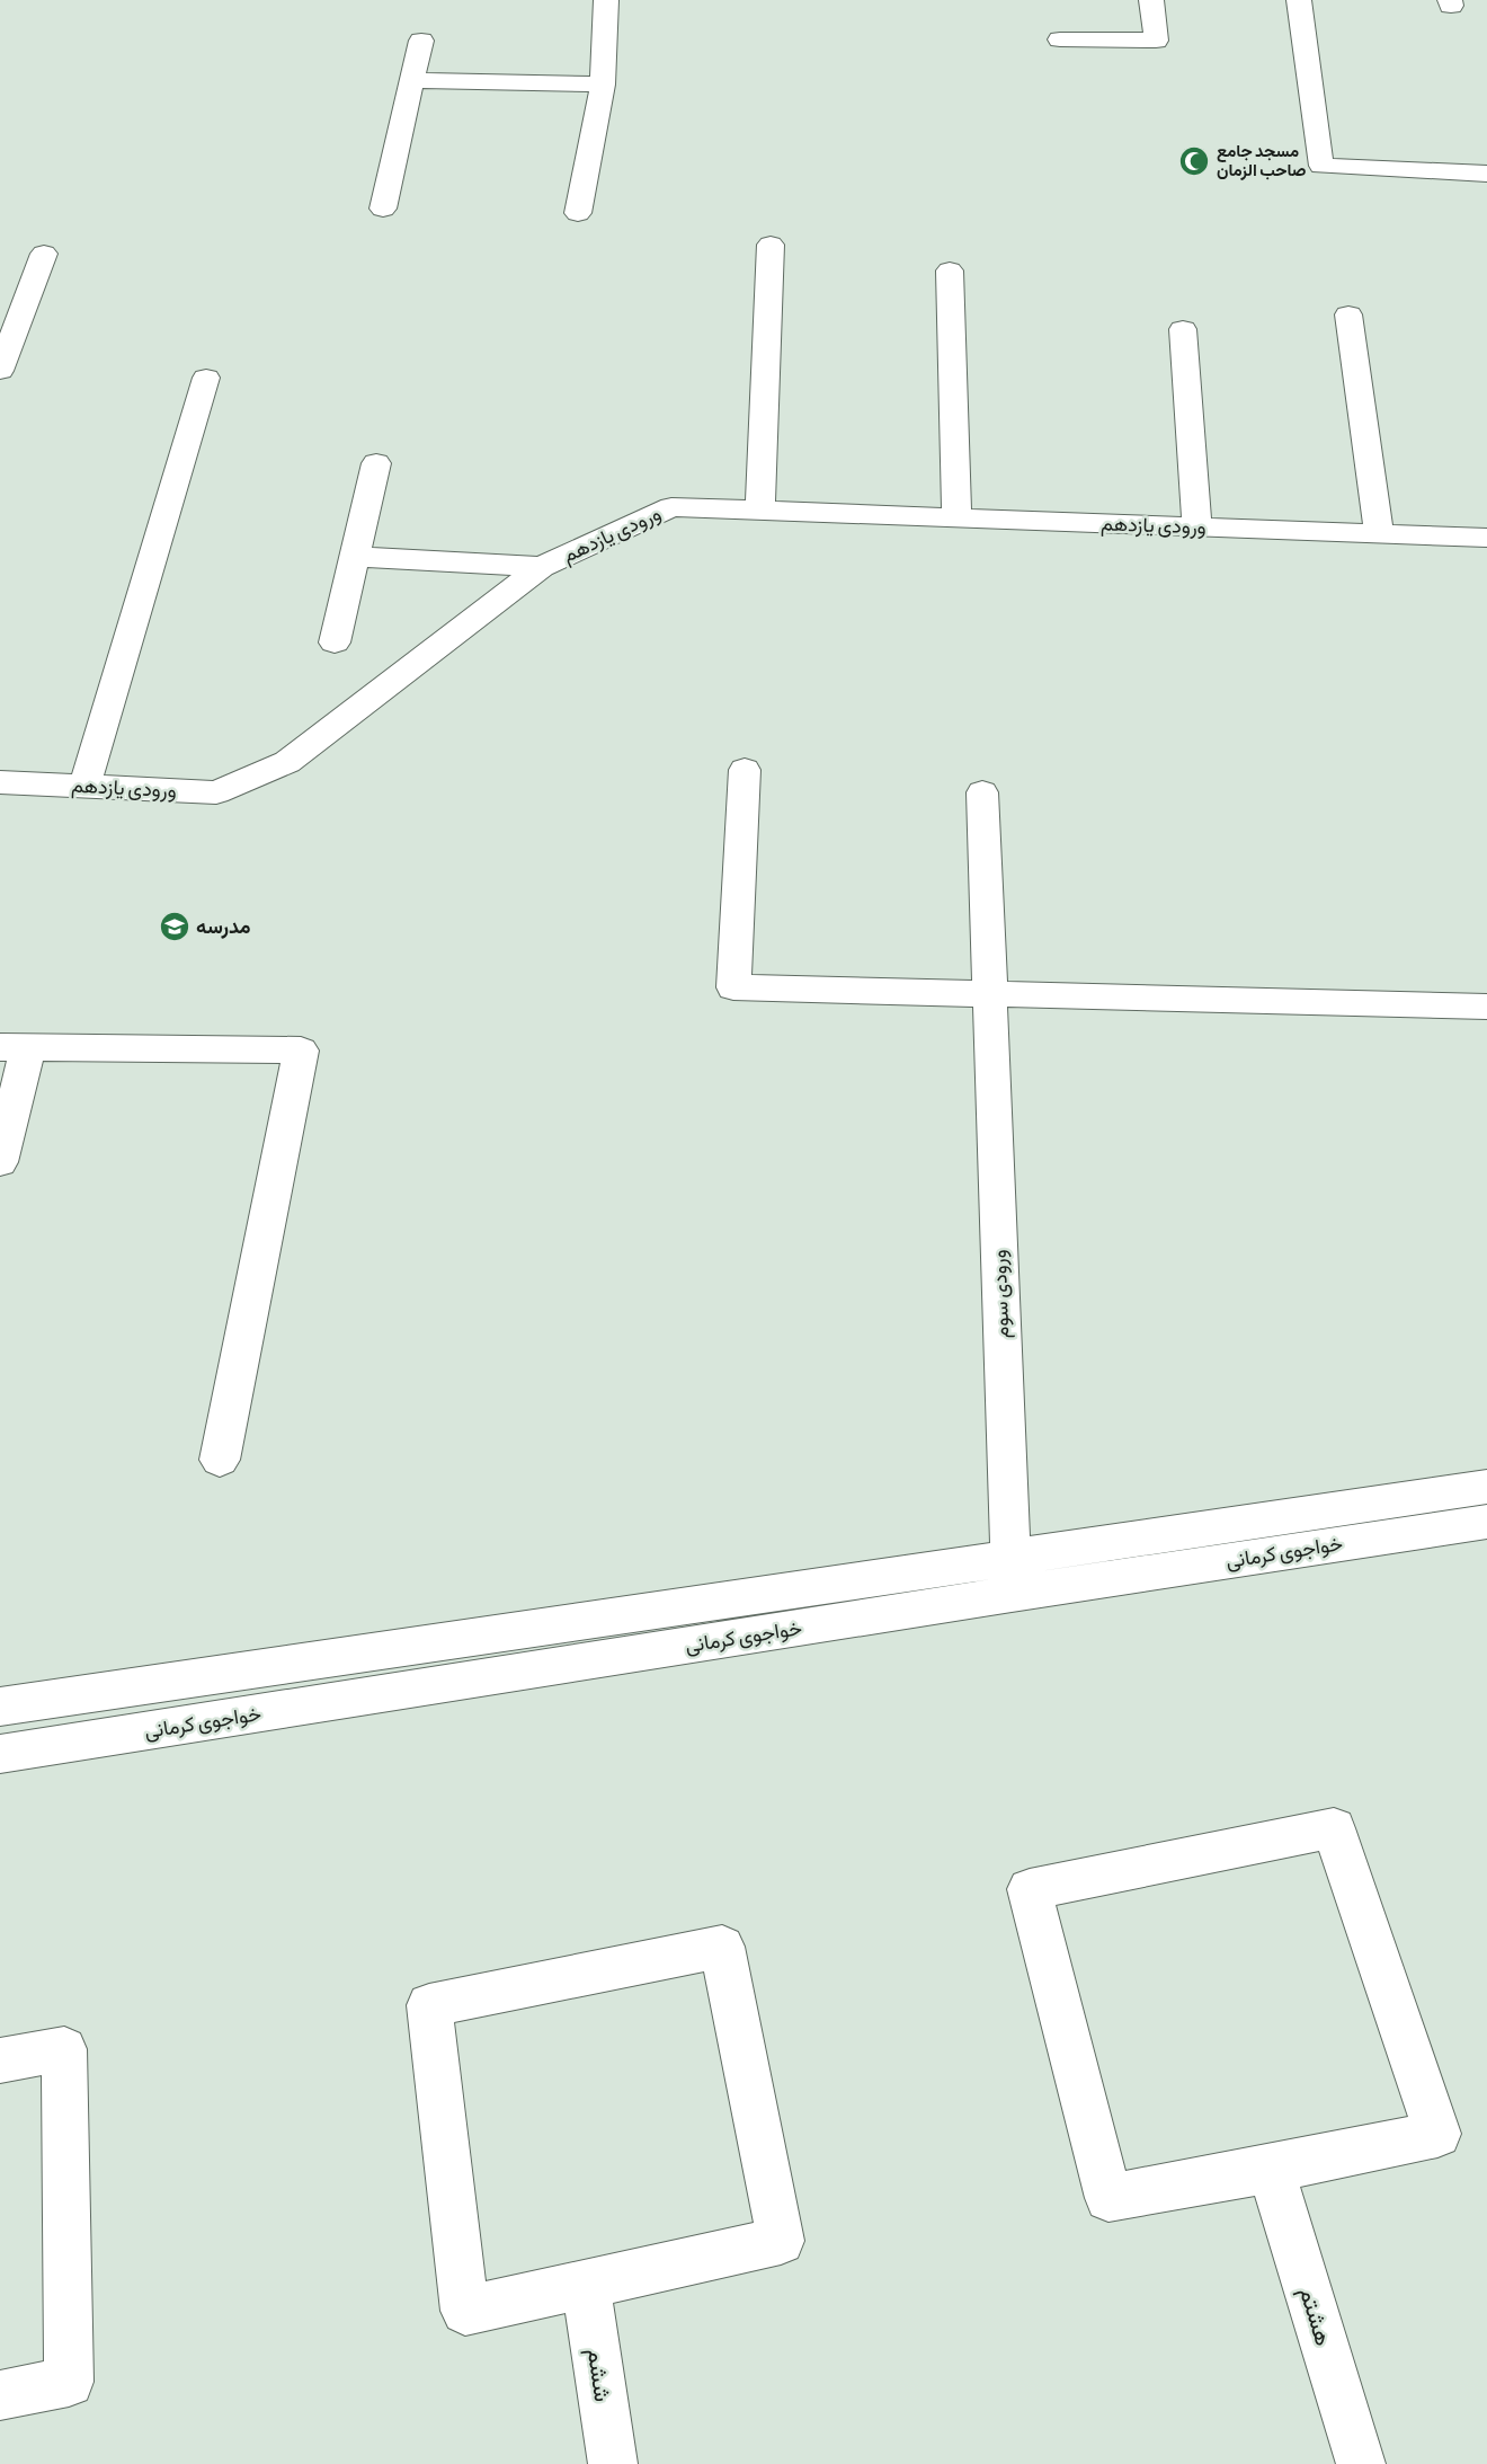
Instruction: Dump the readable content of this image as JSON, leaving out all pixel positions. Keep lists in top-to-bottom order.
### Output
{
  "streets": {
    "street": [
      "ورودی یازدهم",
      "ورودی سوم",
      "خواجوی کرمانی",
      "هشتم",
      "ششم"
    ]
  },
  "crossings": [
    ["ورودی سوم", "خواجوی کرمانی"]
  ],
  "places": {
    "mosque": ["مسجد جامع صاحب الزمان"],
    "school or university": ["مدرسه"]
  }
}
